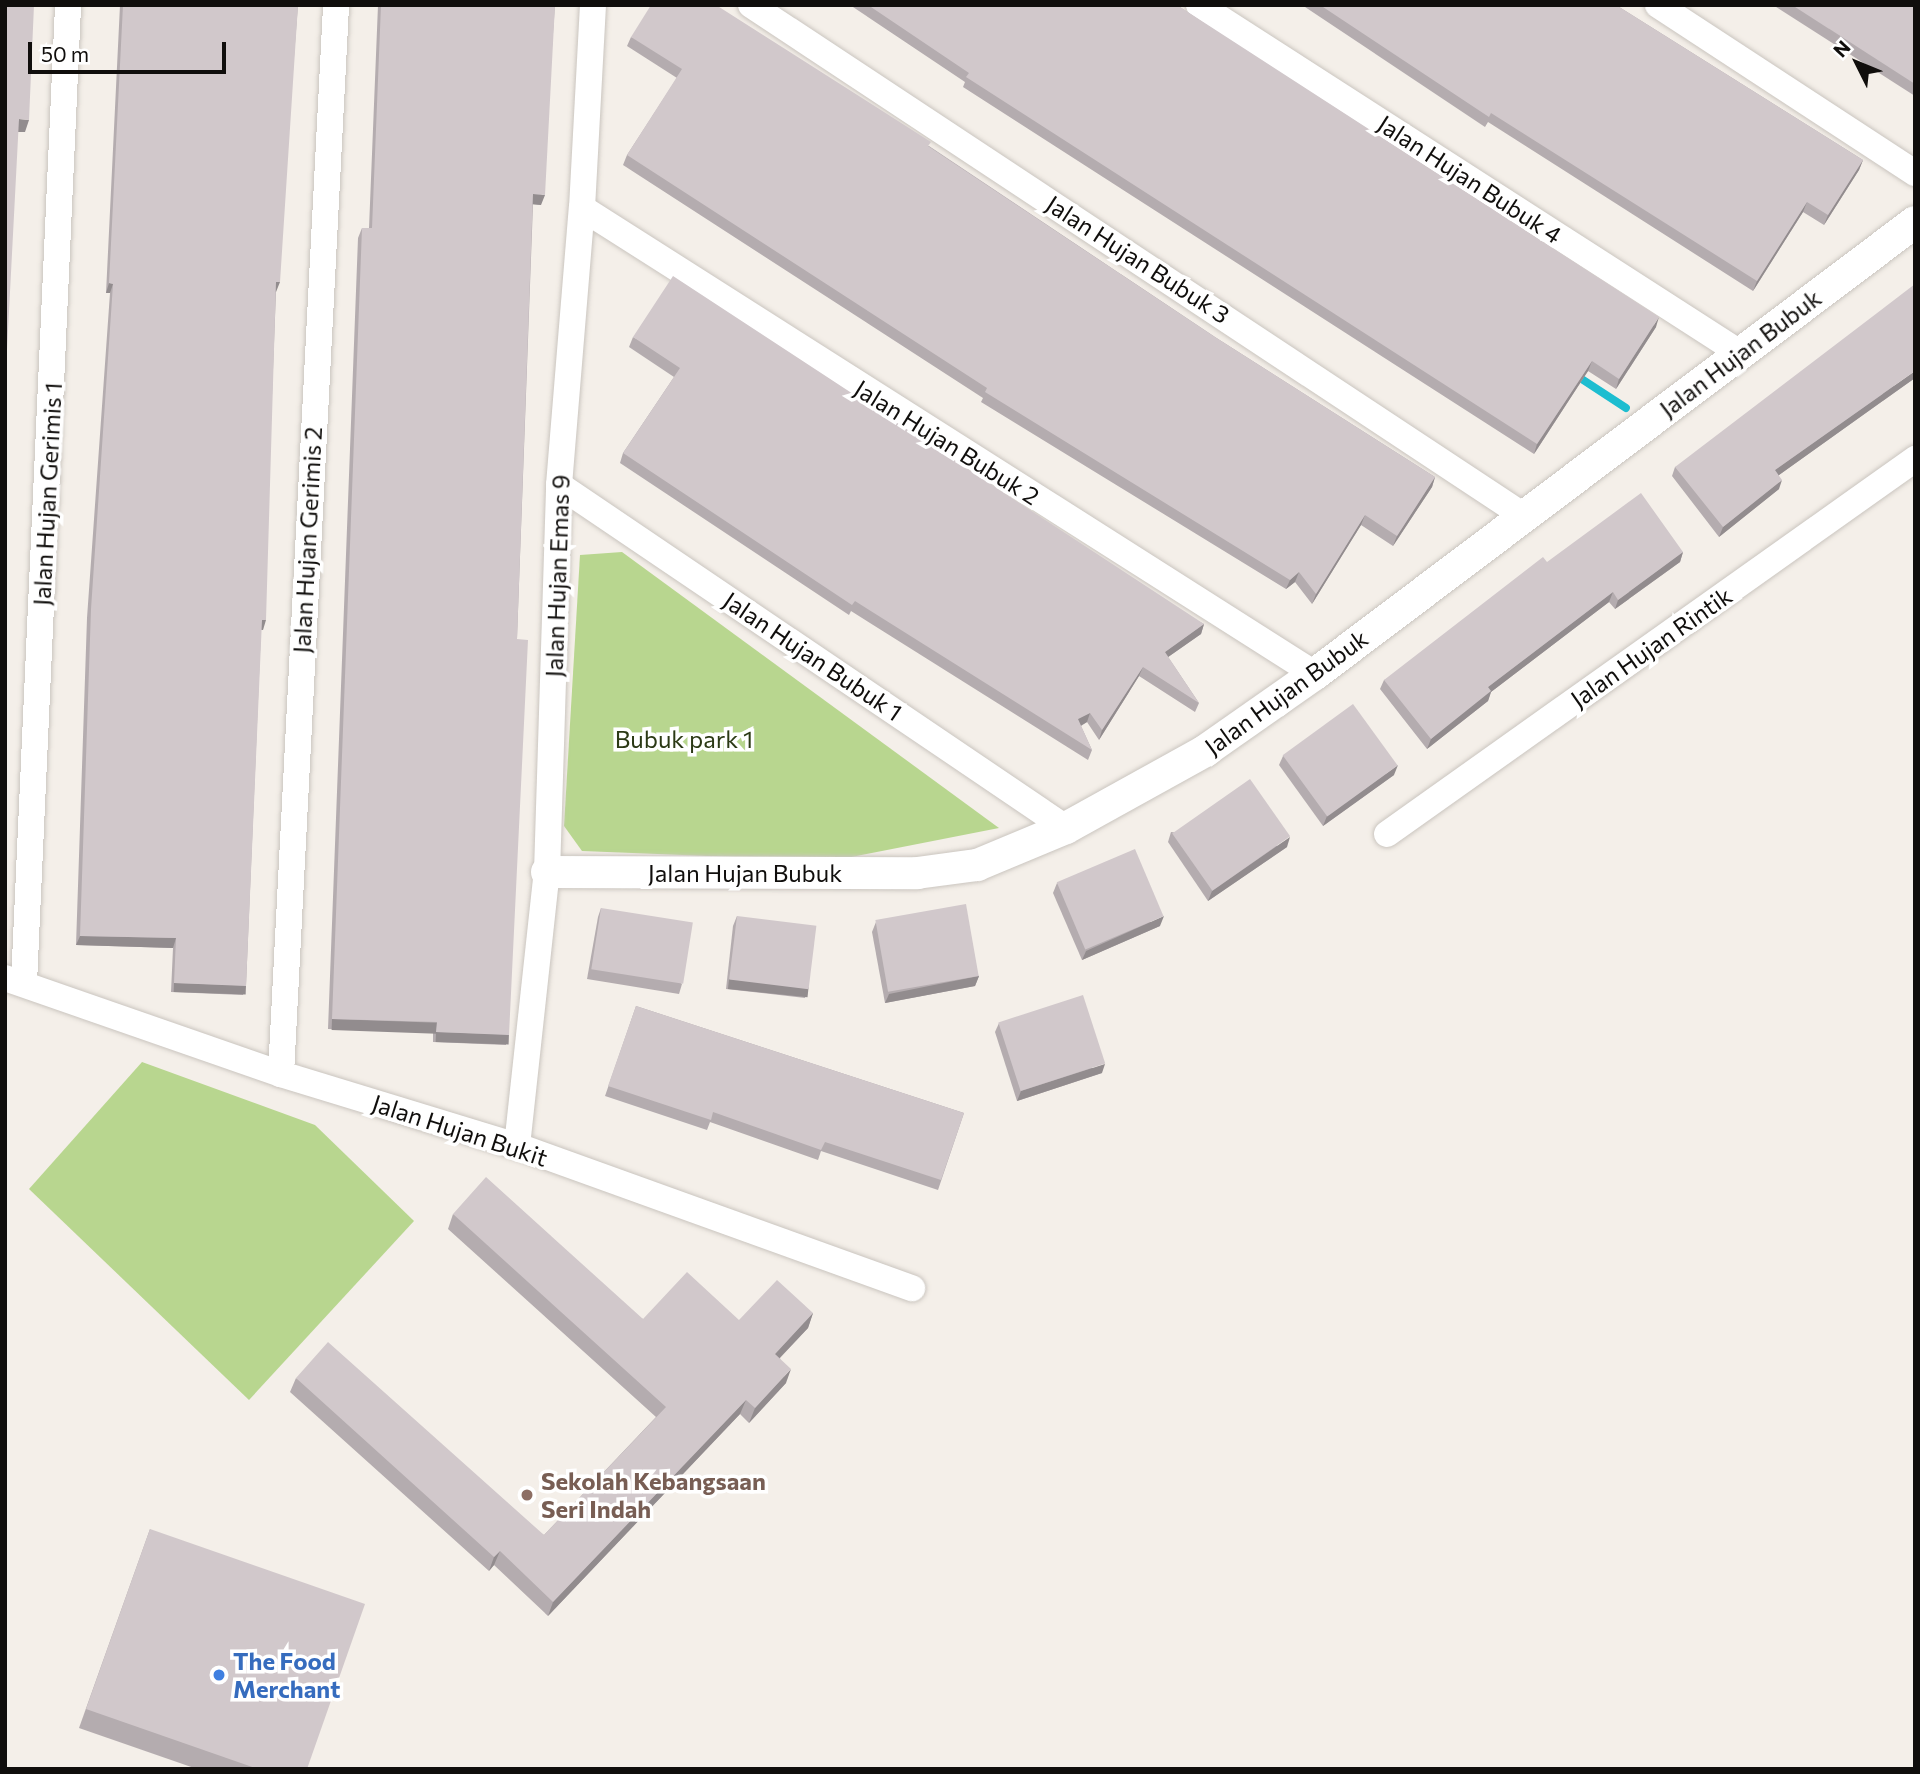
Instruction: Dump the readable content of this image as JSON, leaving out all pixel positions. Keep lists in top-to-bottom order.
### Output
{
  "streets": {
    "street": [
      "Jalan Hujan Bubuk 4",
      "Jalan Hujan Bubuk 3",
      "Jalan Hujan Bubuk",
      "Jalan Hujan Bubuk 2",
      "Jalan Hujan Gerimis 1",
      "Jalan Hujan Gerimis 2",
      "Jalan Hujan Emas 9",
      "Jalan Hujan Rintik",
      "Jalan Hujan Bubuk 1",
      "Jalan Hujan Bukit"
    ]
  },
  "crossings": [
    ["Jalan Hujan Bubuk 4", "Jalan Hujan Bubuk"],
    ["Jalan Hujan Bubuk 3", "Jalan Hujan Bubuk"],
    ["Jalan Hujan Bubuk", "Jalan Hujan Bubuk 2"],
    ["Jalan Hujan Bubuk", "Jalan Hujan Emas 9"],
    ["Jalan Hujan Bubuk", "Jalan Hujan Bubuk 1"],
    ["Jalan Hujan Bubuk 2", "Jalan Hujan Emas 9"],
    ["Jalan Hujan Gerimis 1", "Jalan Hujan Bukit"],
    ["Jalan Hujan Gerimis 2", "Jalan Hujan Bukit"],
    ["Jalan Hujan Emas 9", "Jalan Hujan Bubuk 1"],
    ["Jalan Hujan Emas 9", "Jalan Hujan Bukit"]
  ],
  "parks": ["Bubuk park 1"],
  "places": ["Sekolah Kebangsaan Seri Indah", "The Food Merchant"],
  "scale_bar": "50 m",
  "north": "top left"
}
